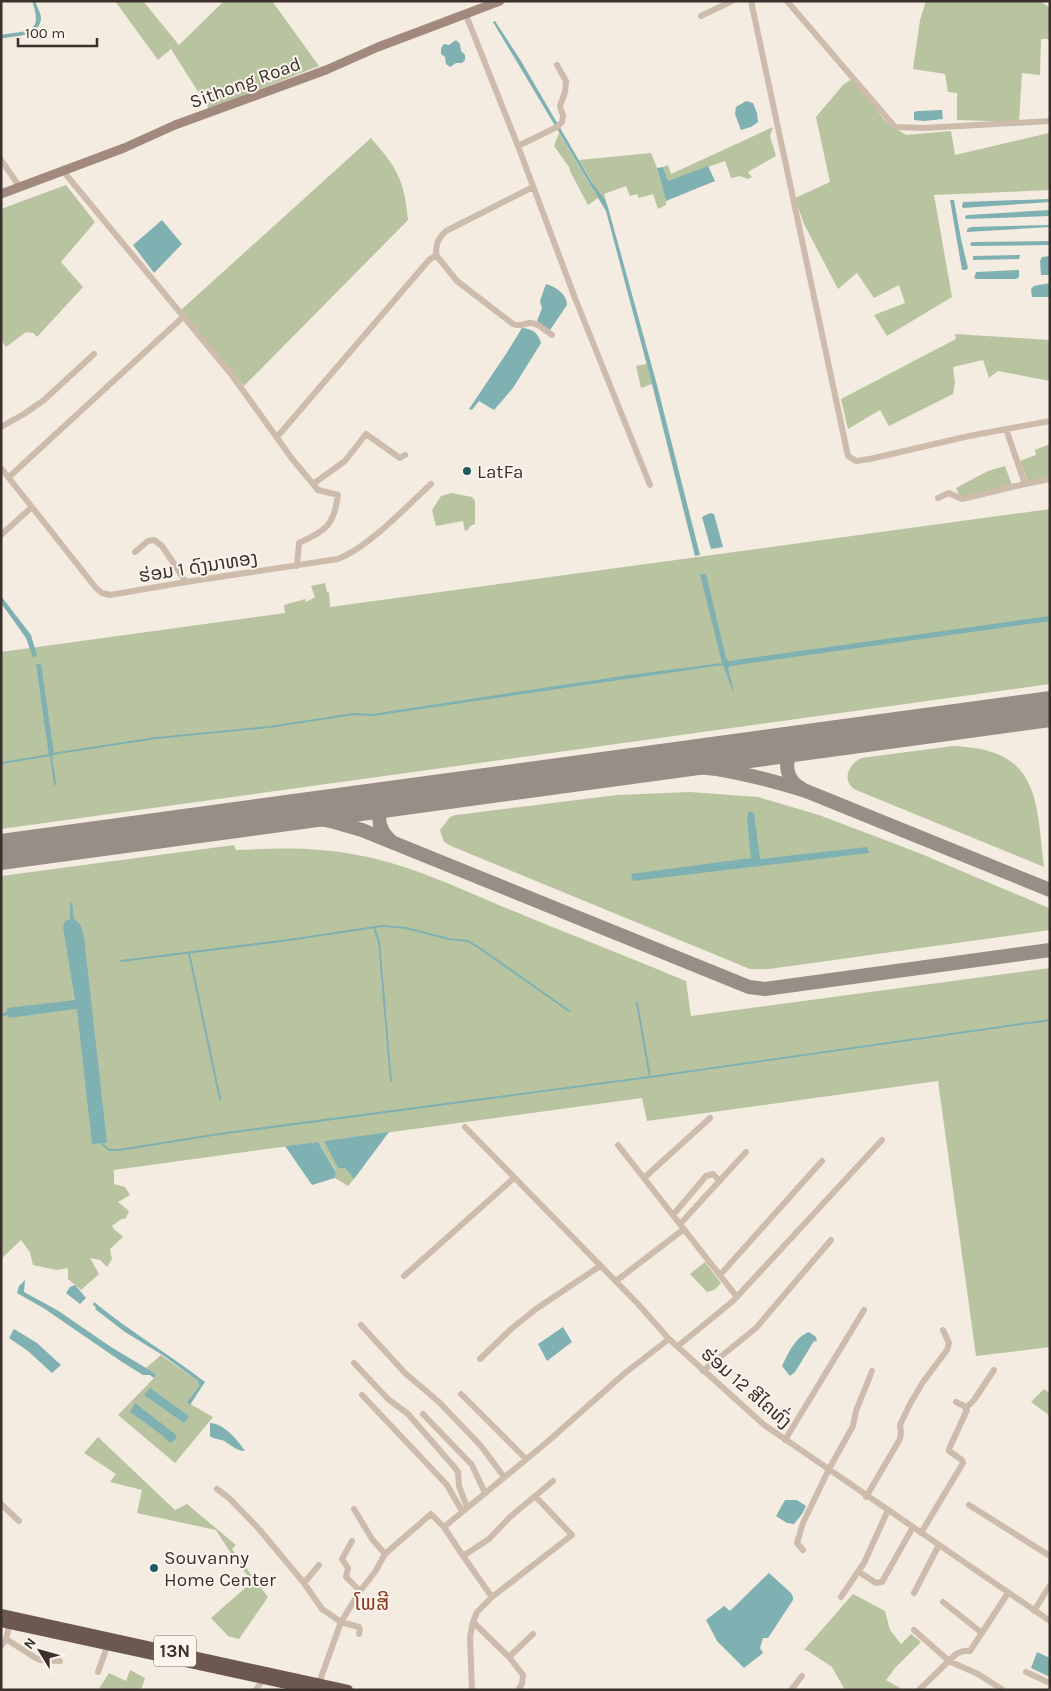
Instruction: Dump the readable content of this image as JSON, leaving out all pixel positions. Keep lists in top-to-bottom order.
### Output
{
  "streets": {
    "highway": ["13N"],
    "main road": ["Sithong Road"],
    "street": ["ຮ່ອມ 1 ດົງນາທອງ", "ຮ່ອມ 12 ສີໄຄທົ່ງ"]
  },
  "districts": ["ໂພສີ"],
  "places": ["LatFa", "Souvanny Home Center"],
  "scale_bar": "100 m",
  "north": "top left"
}
